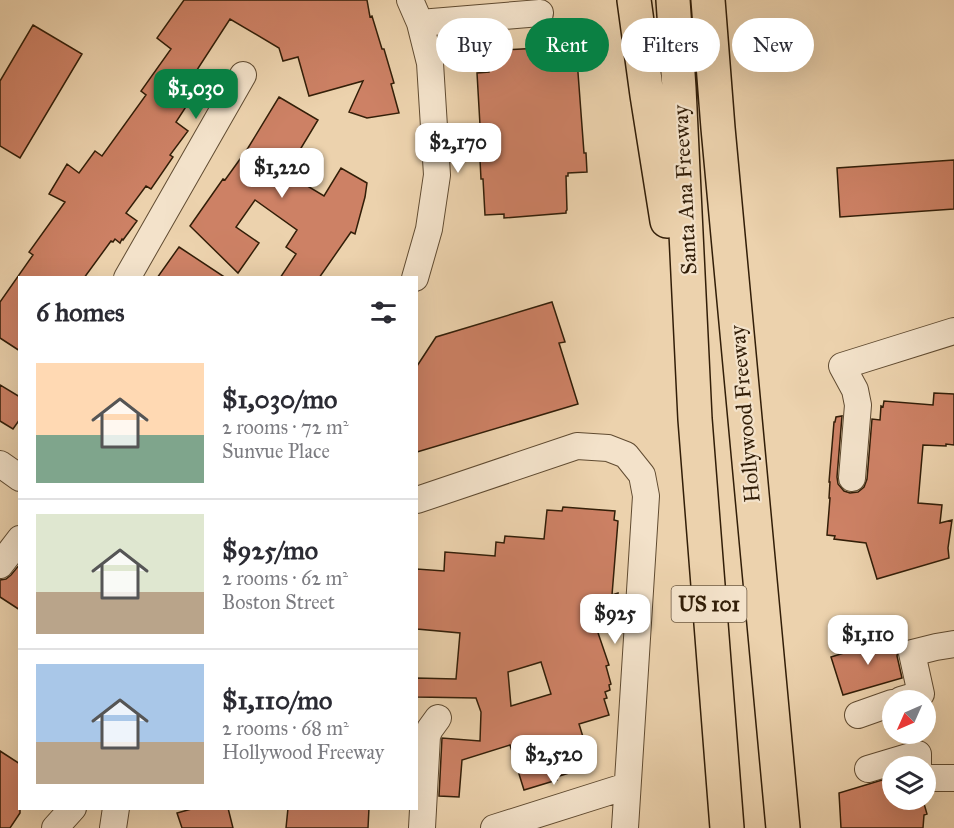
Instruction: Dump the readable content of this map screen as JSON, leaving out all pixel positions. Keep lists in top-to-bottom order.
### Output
{
  "streets": {
    "highway": ["Santa Ana Freeway", "Hollywood Freeway", "US 101"]
  },
  "crossings": [
    ["Santa Ana Freeway", "US 101"]
  ],
  "north": "bottom left",
  "page": {
    "chip": [
      "Buy",
      "Rent",
      "Filters",
      "New"
    ],
    "price": [
      "$1,030",
      "$2,170",
      "$1,220",
      "$925",
      "$1,110",
      "$2,520"
    ],
    "heading": "6 homes",
    "list": [
      {
        "name": "$1,030/mo",
        "note": "2 rooms · 72 m² · Sunvue Place"
      },
      {
        "name": "$925/mo",
        "note": "2 rooms · 62 m² · Boston Street"
      },
      {
        "name": "$1,110/mo",
        "note": "2 rooms · 68 m² · Hollywood Freeway"
      }
    ]
  }
}
